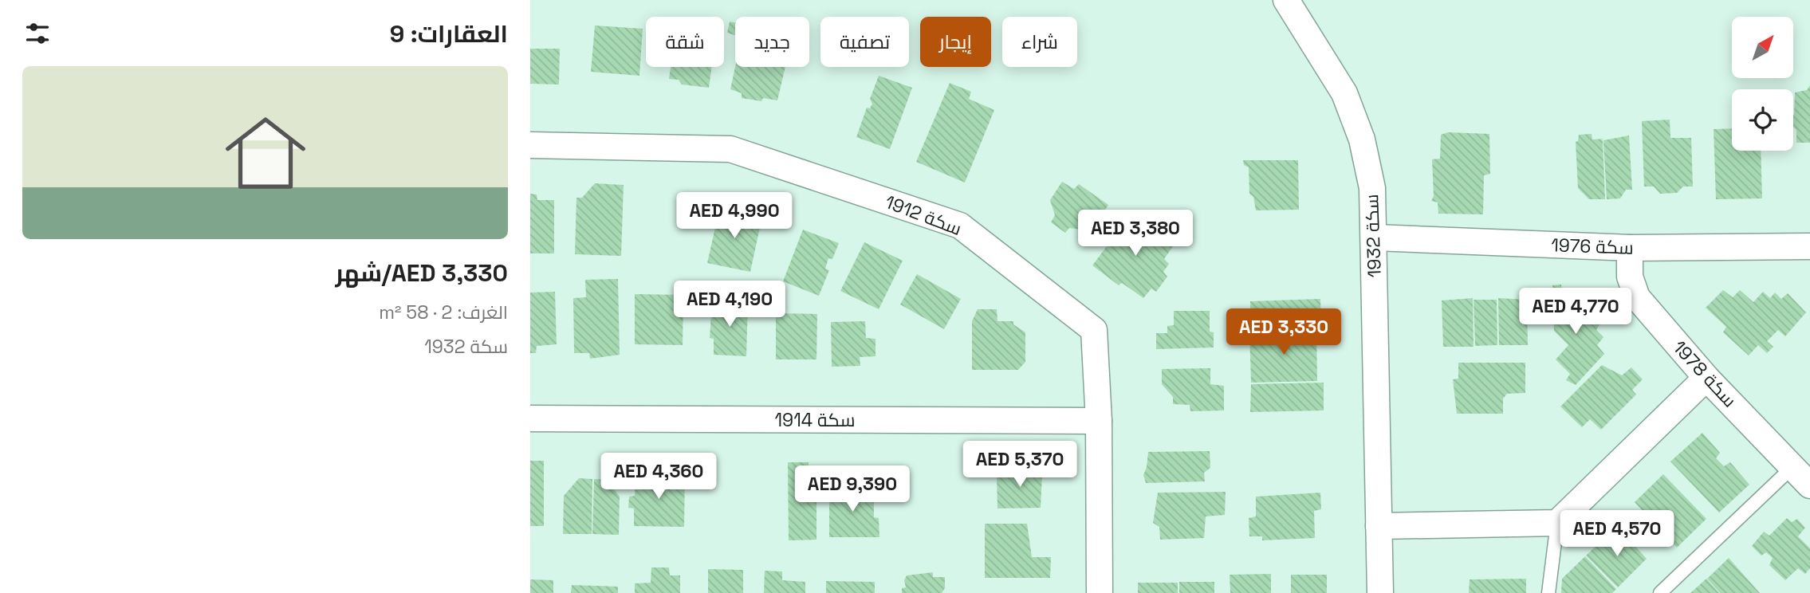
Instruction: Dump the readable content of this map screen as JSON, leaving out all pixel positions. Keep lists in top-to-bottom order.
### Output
{
  "streets": {
    "street": [
      "سكة 1912",
      "سكة 1932",
      "سكة 1976",
      "سكة 1978",
      "سكة 1914"
    ]
  },
  "crossings": [
    ["سكة 1912", "سكة 1914"],
    ["سكة 1932", "سكة 1976"],
    ["سكة 1976", "سكة 1978"]
  ],
  "north": "top right",
  "page": {
    "heading": "العقارات: 9",
    "chip": [
      "شراء",
      "إيجار",
      "تصفية",
      "جديد",
      "شقة"
    ],
    "list": [
      {
        "name": "AED 3,330/شهر",
        "note": "الغرف: 2 · 58 m² · سكة 1932"
      }
    ],
    "price": [
      "AED 4,990",
      "AED 3,380",
      "AED 4,190",
      "AED 4,770",
      "AED 3,330",
      "AED 5,370",
      "AED 4,360",
      "AED 9,390",
      "AED 4,570"
    ]
  }
}
